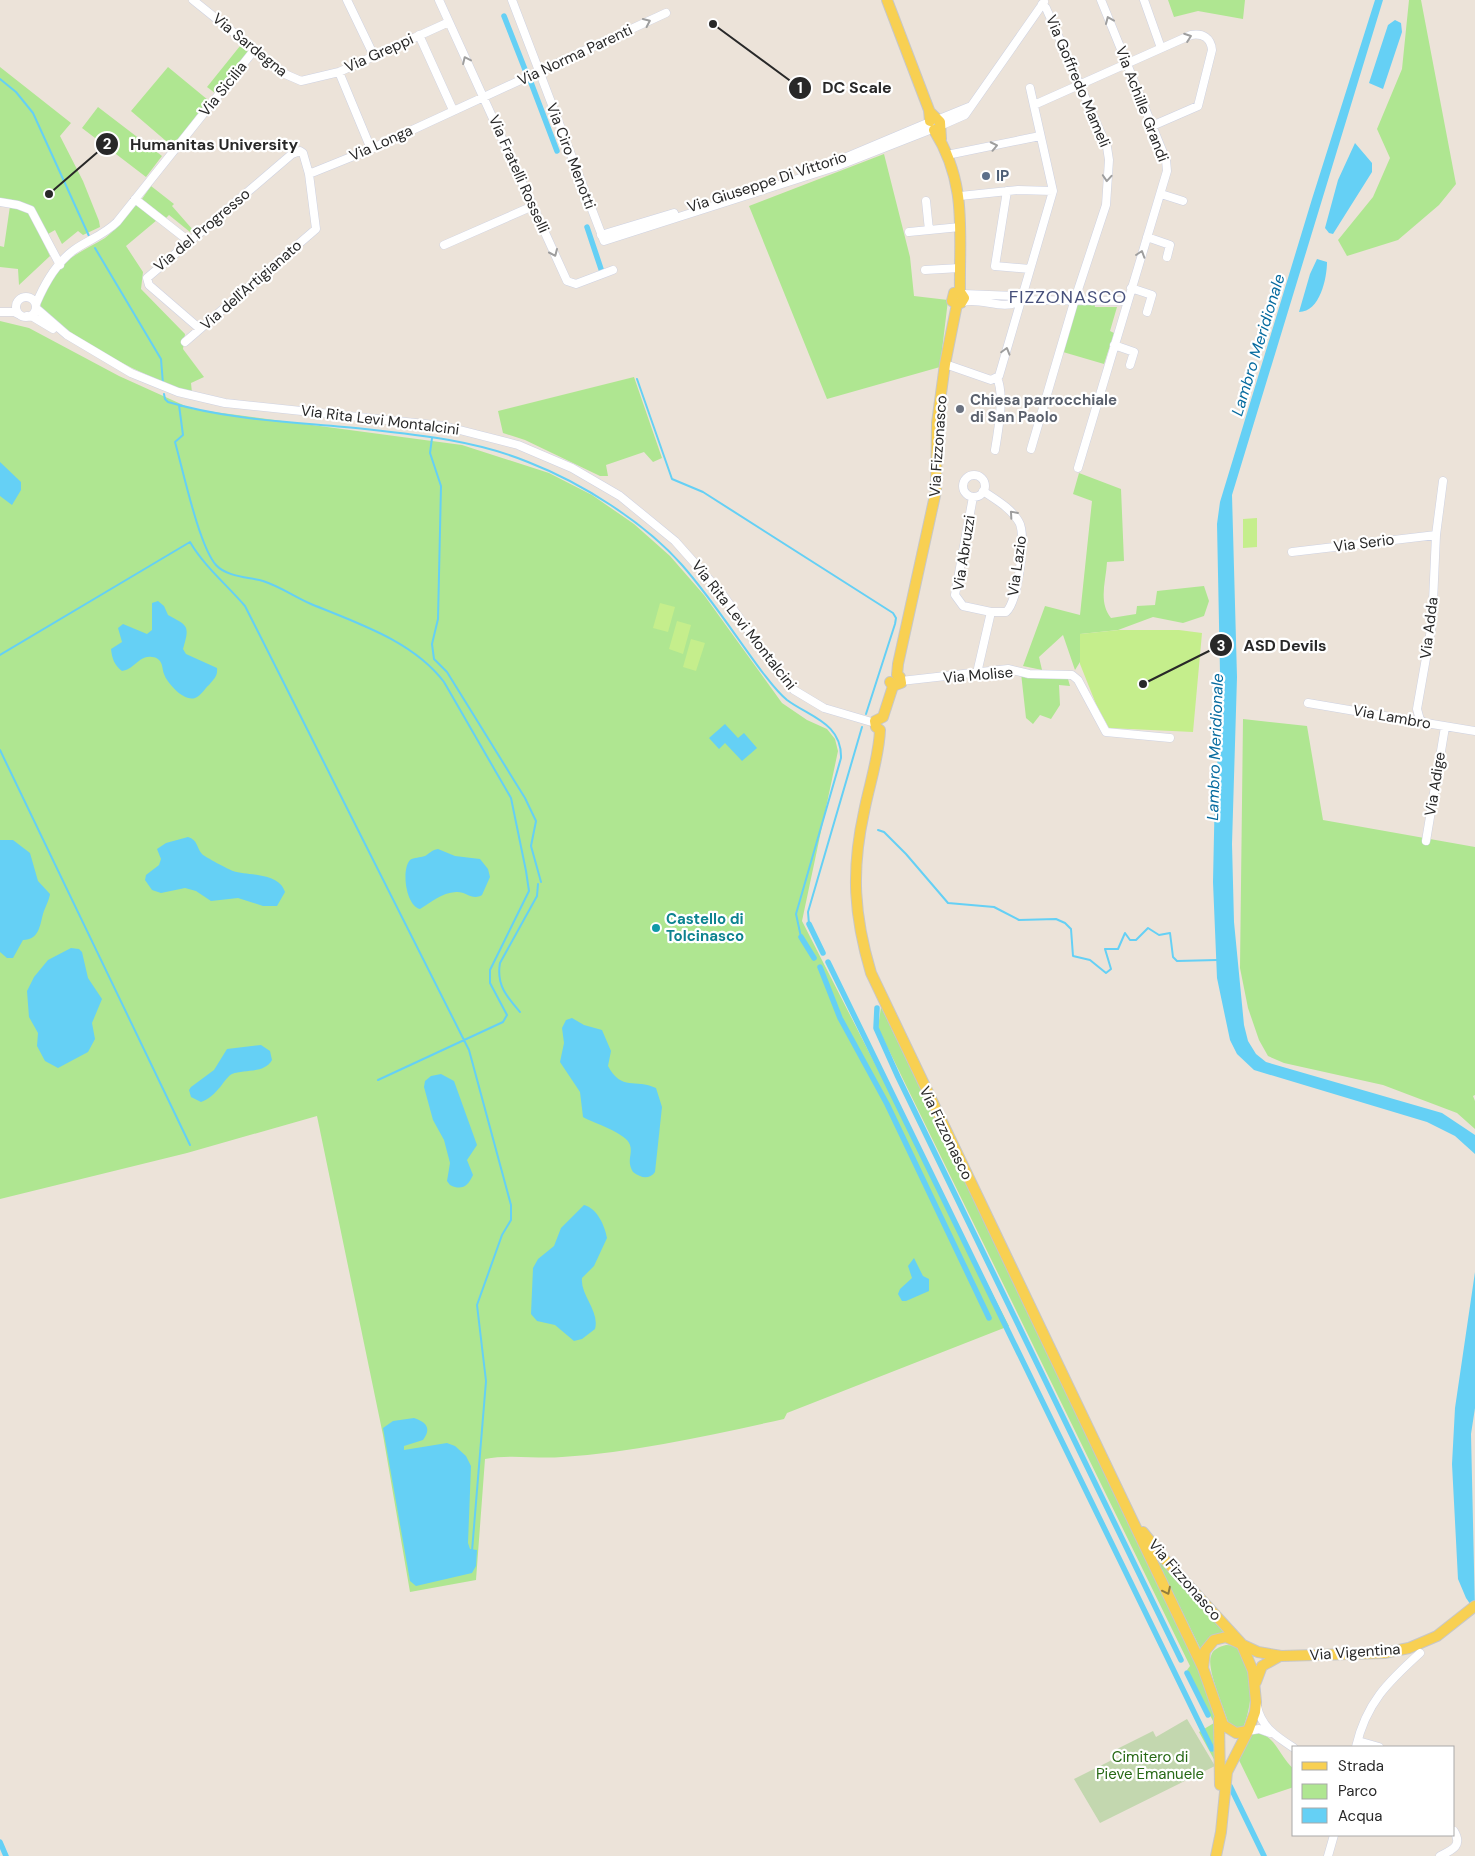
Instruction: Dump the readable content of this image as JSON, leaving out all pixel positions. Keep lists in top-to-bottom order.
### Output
{
  "streets": {
    "main road": ["Via Fizzonasco", "Via Vigentina"],
    "street": [
      "Via Sardegna",
      "Via Greppi",
      "Via Norma Parenti",
      "Via Goffredo Mameli",
      "Via Sicilia",
      "Via Achille Grandi",
      "Via Longa",
      "Via Ciro Menotti",
      "Via Fratelli Rosselli",
      "Via Giuseppe Di Vittorio",
      "Via del Progresso",
      "Via dell'Artigianato",
      "Via Rita Levi Montalcini",
      "Via Serio",
      "Via Abruzzi",
      "Via Lazio",
      "Via Adda",
      "Via Molise",
      "Via Lambro",
      "Via Adige"
    ]
  },
  "crossings": [
    ["Via Sardegna", "Via Greppi"],
    ["Via Sardegna", "Via Sicilia"],
    ["Via Greppi", "Via Fratelli Rosselli"],
    ["Via Norma Parenti", "Via Longa"],
    ["Via Norma Parenti", "Via Ciro Menotti"],
    ["Via Norma Parenti", "Via Fratelli Rosselli"],
    ["Via Goffredo Mameli", "Via Giuseppe Di Vittorio"],
    ["Via Longa", "Via del Progresso"],
    ["Via Longa", "Via dell'Artigianato"],
    ["Via Ciro Menotti", "Via Giuseppe Di Vittorio"],
    ["Via Giuseppe Di Vittorio", "Via Fizzonasco"],
    ["Via del Progresso", "Via dell'Artigianato"],
    ["Via Rita Levi Montalcini", "Via Fizzonasco"],
    ["Via Fizzonasco", "Via Molise"],
    ["Via Fizzonasco", "Via Vigentina"],
    ["Via Serio", "Via Adda"],
    ["Via Abruzzi", "Via Lazio"],
    ["Via Adda", "Via Lambro"],
    ["Via Lambro", "Via Adige"]
  ],
  "one_way": ["Via Norma Parenti"],
  "districts": ["FIZZONASCO"],
  "water": ["Lambro Meridionale"],
  "parks": ["Cimitero di Pieve Emanuele"],
  "places": [
    "DC Scale",
    "IP",
    "Humanitas University",
    "Chiesa parrocchiale di San Paolo",
    "ASD Devils",
    "Castello di Tolcinasco"
  ],
  "legend": ["Strada", "Parco", "Acqua"]
}
